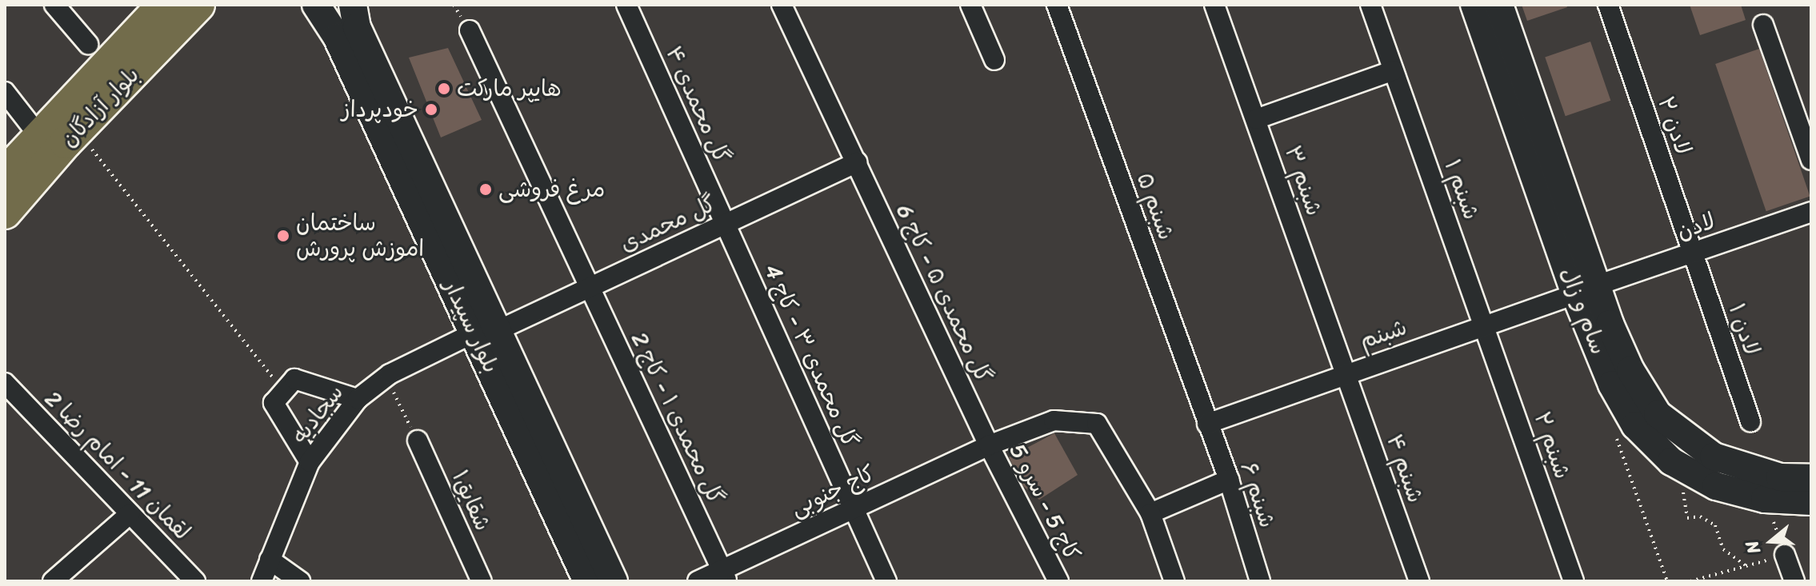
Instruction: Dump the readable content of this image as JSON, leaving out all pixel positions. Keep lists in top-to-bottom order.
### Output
{
  "streets": {
    "main road": ["بلوار آزادگان"],
    "street": [
      "گل محمدی ۴",
      "لادن ۲",
      "شبنم ۳",
      "شبنم ۱",
      "شبنم ۵",
      "گل محمدی",
      "لادن",
      "گل محمدی ۵ - کاج 6",
      "سام و زال",
      "بلوار سپیدار",
      "لادن ۱",
      "شبنم",
      "گل محمدی ۳ - کاج 4",
      "سجادیه",
      "گل محمدی ۱ - کاج 2",
      "شبنم ۲",
      "لقمان 11 - امام رضا 2",
      "شبنم ۴",
      "کاج جنوبی",
      "شبنم ۶",
      "شقایق۱",
      "کاج 5 - سرو 5"
    ]
  },
  "crossings": [
    ["گل محمدی ۴", "گل محمدی"],
    ["گل محمدی ۴", "گل محمدی ۳ - کاج 4"],
    ["لادن ۲", "لادن"],
    ["لادن ۲", "لادن ۱"],
    ["شبنم ۳", "شبنم"],
    ["شبنم ۳", "شبنم ۴"],
    ["شبنم ۱", "شبنم"],
    ["شبنم ۱", "شبنم ۲"],
    ["شبنم ۵", "شبنم"],
    ["شبنم ۵", "شبنم ۶"],
    ["گل محمدی", "گل محمدی ۵ - کاج 6"],
    ["گل محمدی", "بلوار سپیدار"],
    ["گل محمدی", "گل محمدی ۳ - کاج 4"],
    ["گل محمدی", "سجادیه"],
    ["گل محمدی", "گل محمدی ۱ - کاج 2"],
    ["لادن", "سام و زال"],
    ["لادن", "لادن ۱"],
    ["لادن", "شبنم"],
    ["گل محمدی ۵ - کاج 6", "کاج جنوبی"],
    ["گل محمدی ۵ - کاج 6", "کاج 5 - سرو 5"],
    ["سام و زال", "شبنم"],
    ["بلوار سپیدار", "سجادیه"],
    ["شبنم", "شبنم ۲"],
    ["شبنم", "شبنم ۴"],
    ["شبنم", "شبنم ۶"],
    ["گل محمدی ۳ - کاج 4", "کاج جنوبی"],
    ["گل محمدی ۱ - کاج 2", "کاج جنوبی"],
    ["کاج جنوبی", "کاج 5 - سرو 5"]
  ],
  "places": [
    "هایپر مارکت",
    "خودپرداز",
    "مرغ فروشی",
    "ساختمان اموزش پرورش"
  ],
  "north": "left"
}
